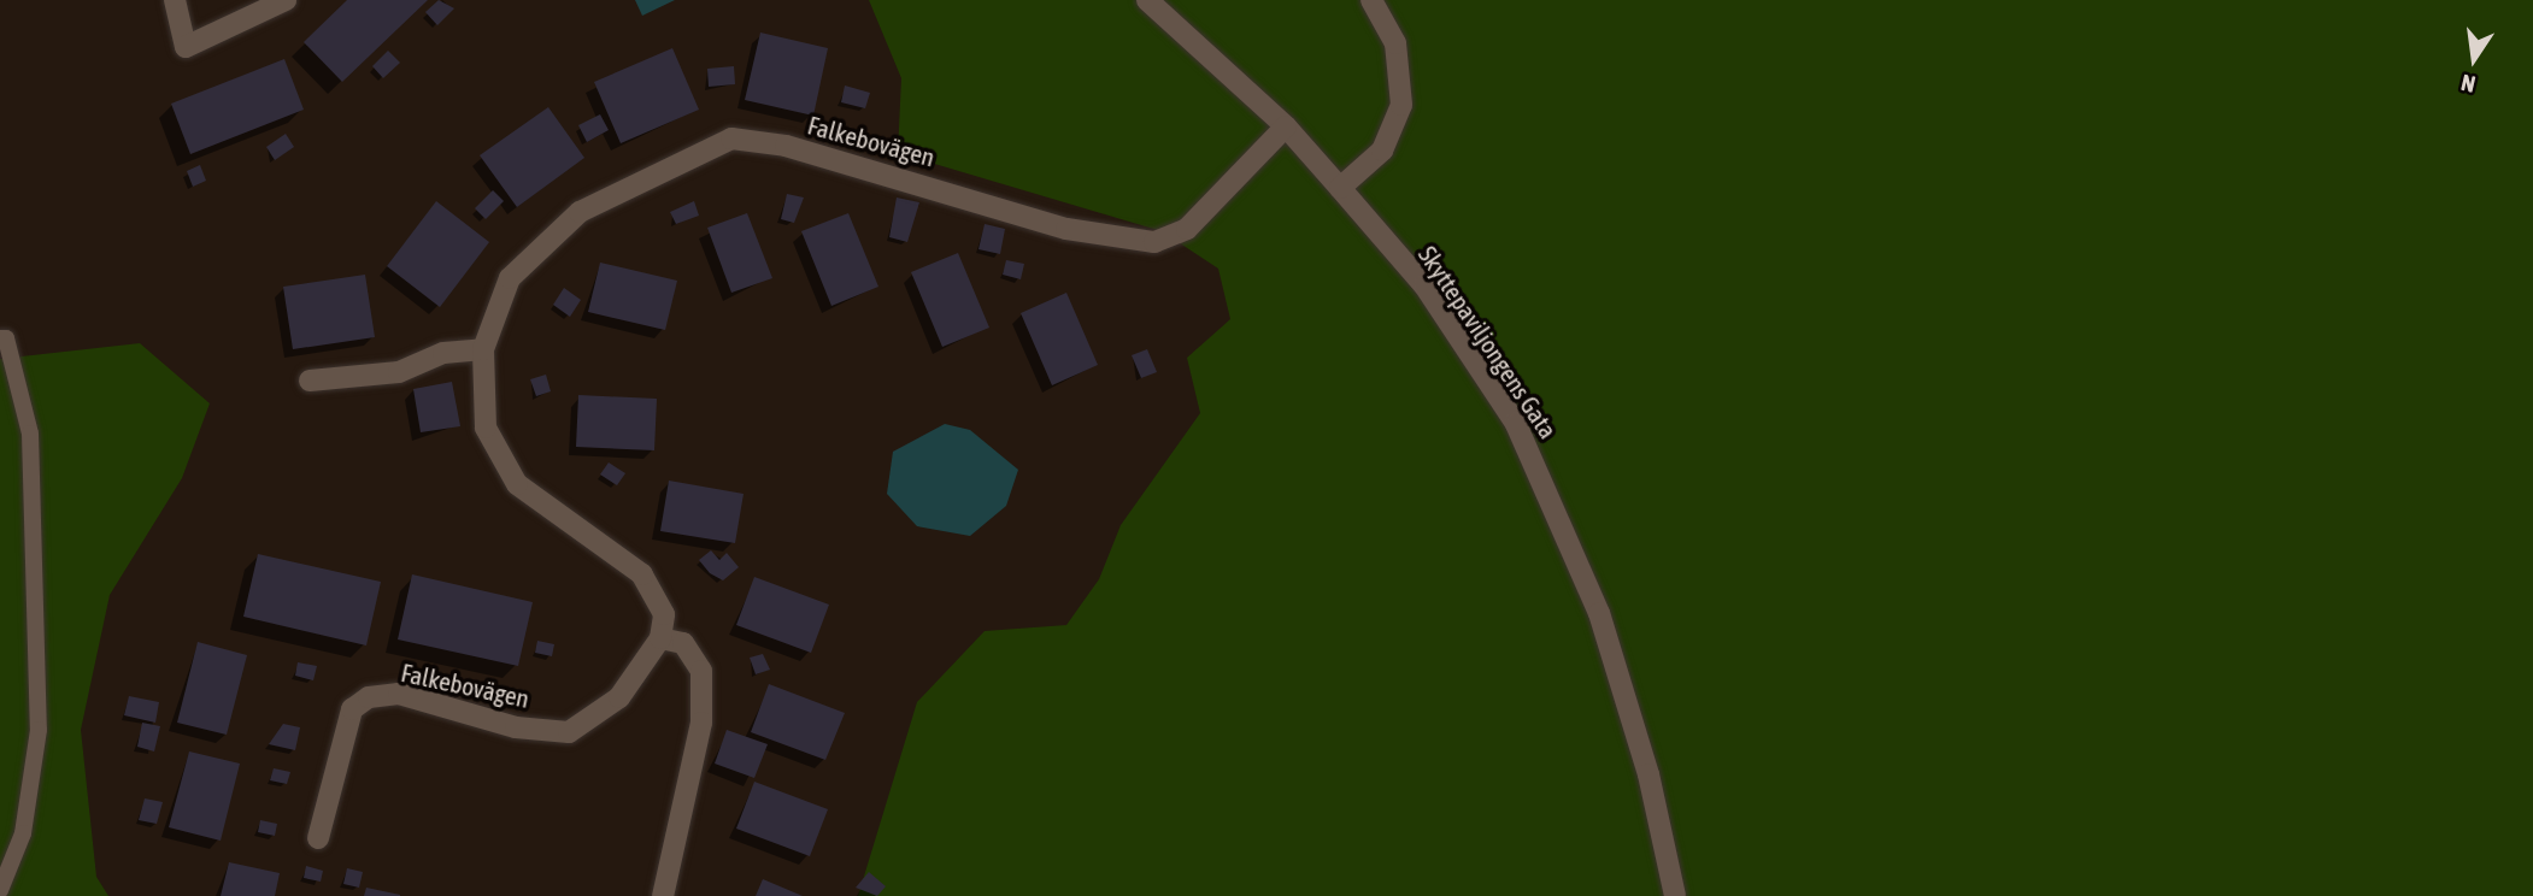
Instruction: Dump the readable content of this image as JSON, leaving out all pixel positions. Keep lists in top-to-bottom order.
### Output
{
  "streets": {
    "street": ["Falkebovägen", "Skyttepaviljongens Gata"]
  },
  "crossings": [
    ["Falkebovägen", "Skyttepaviljongens Gata"]
  ],
  "north": "bottom"
}
